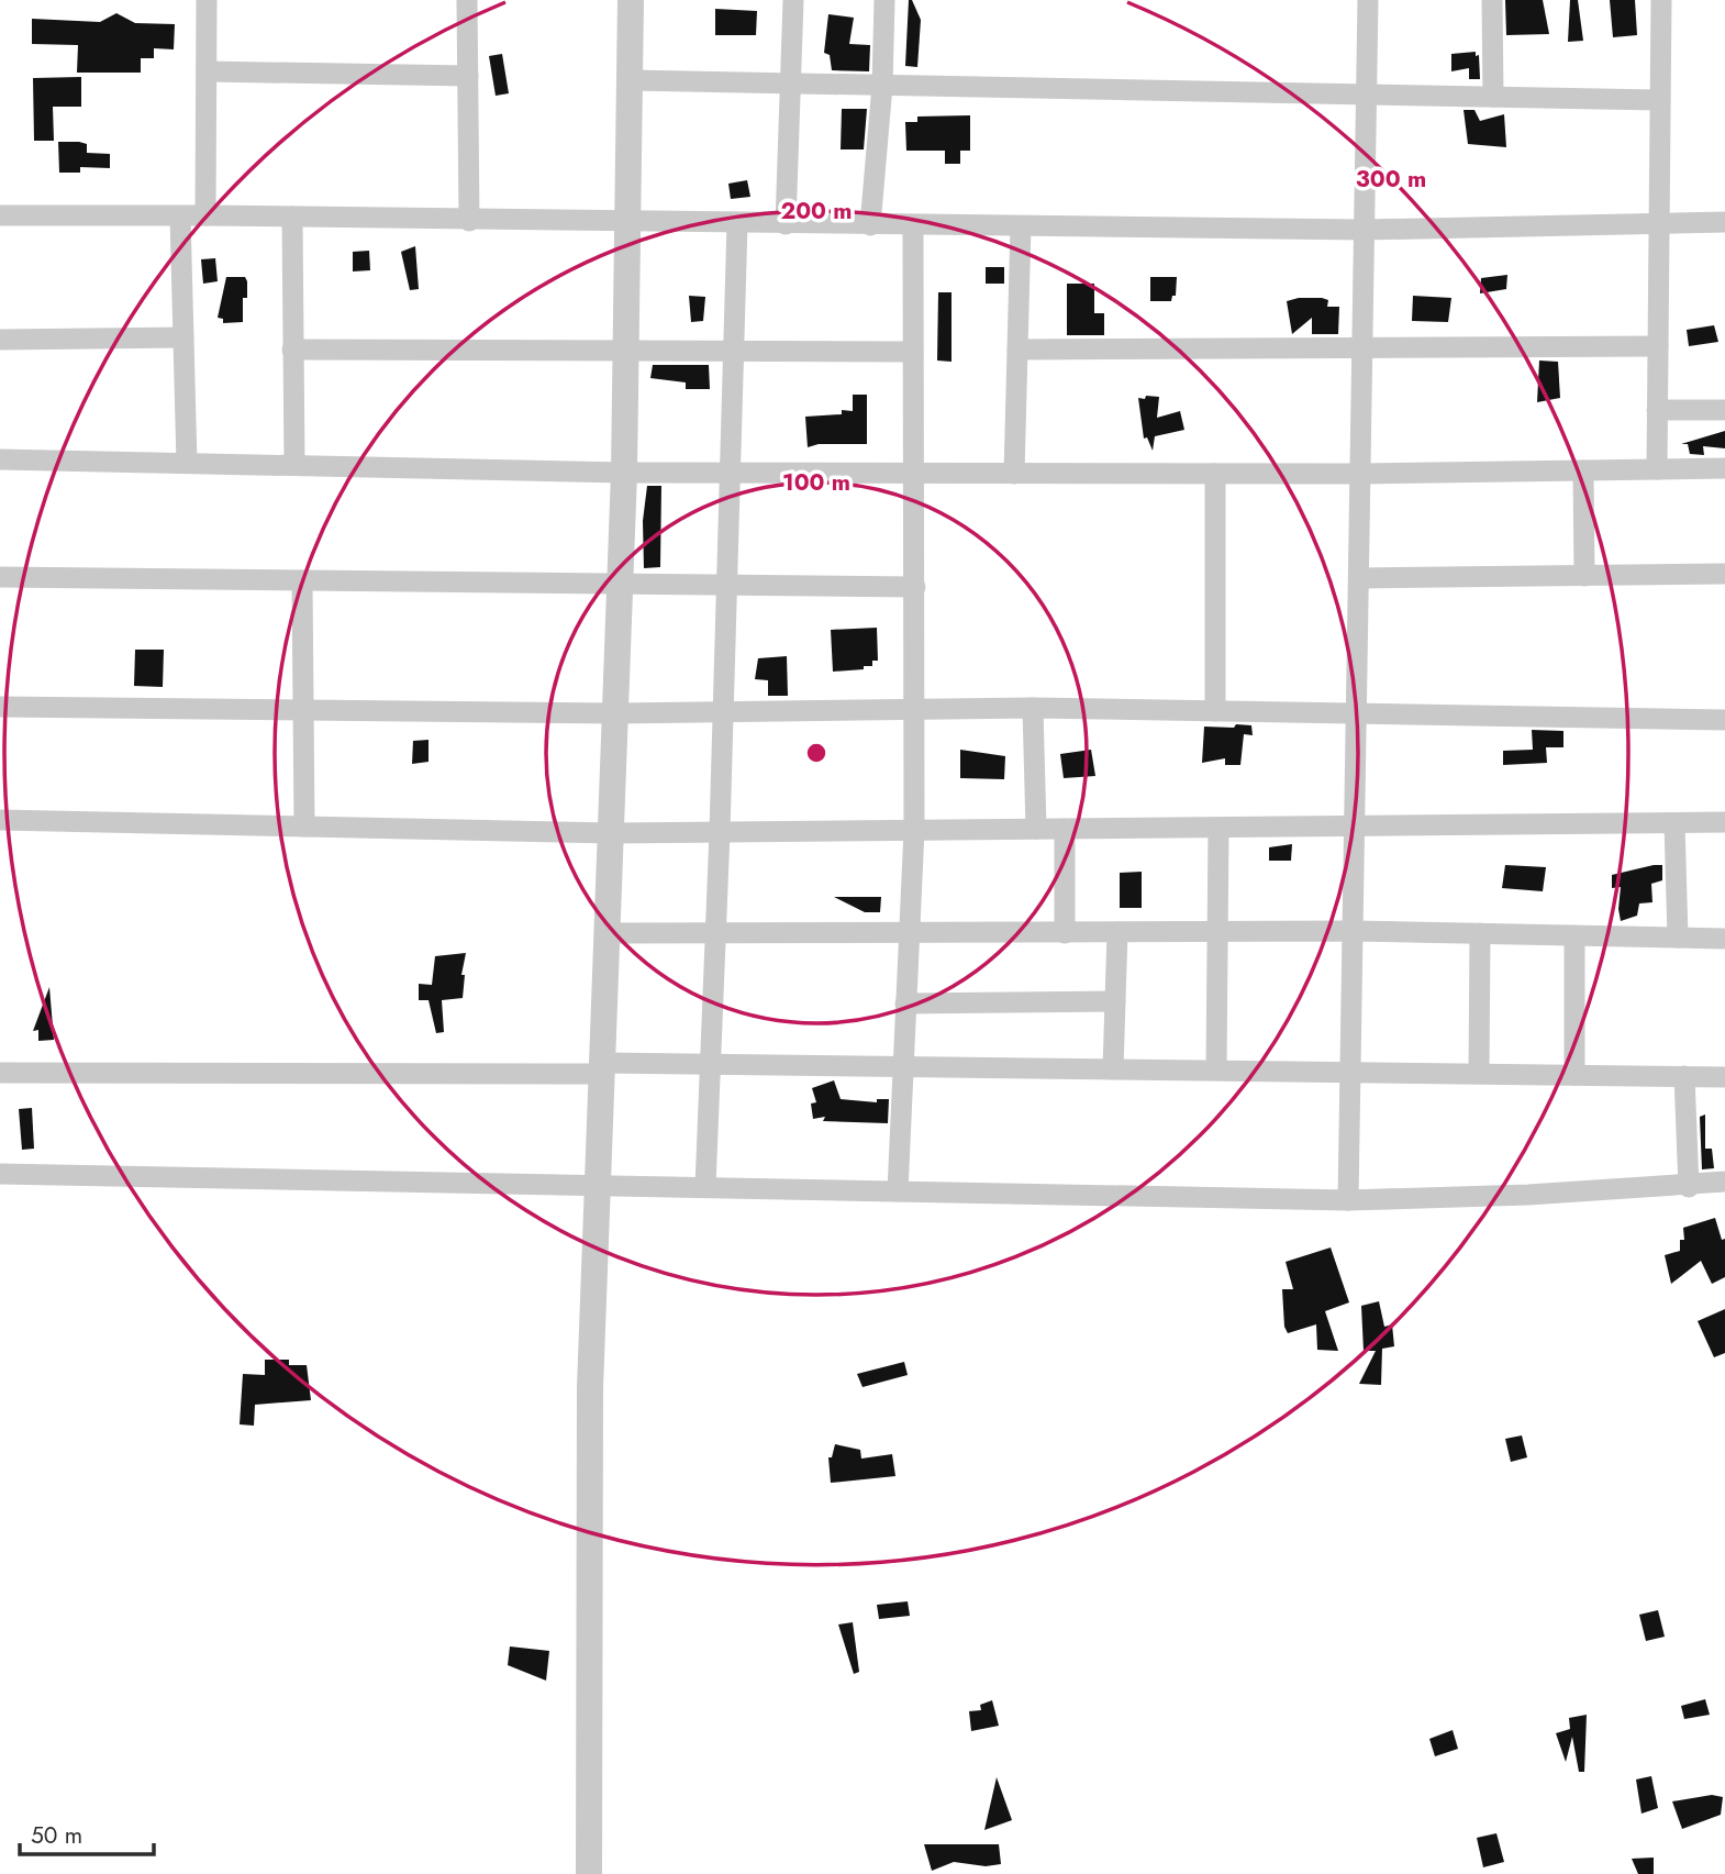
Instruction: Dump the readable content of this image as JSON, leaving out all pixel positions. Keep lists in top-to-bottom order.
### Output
{
  "scale_bar": "50 m",
  "rings": ["300 m", "200 m", "100 m"]
}
